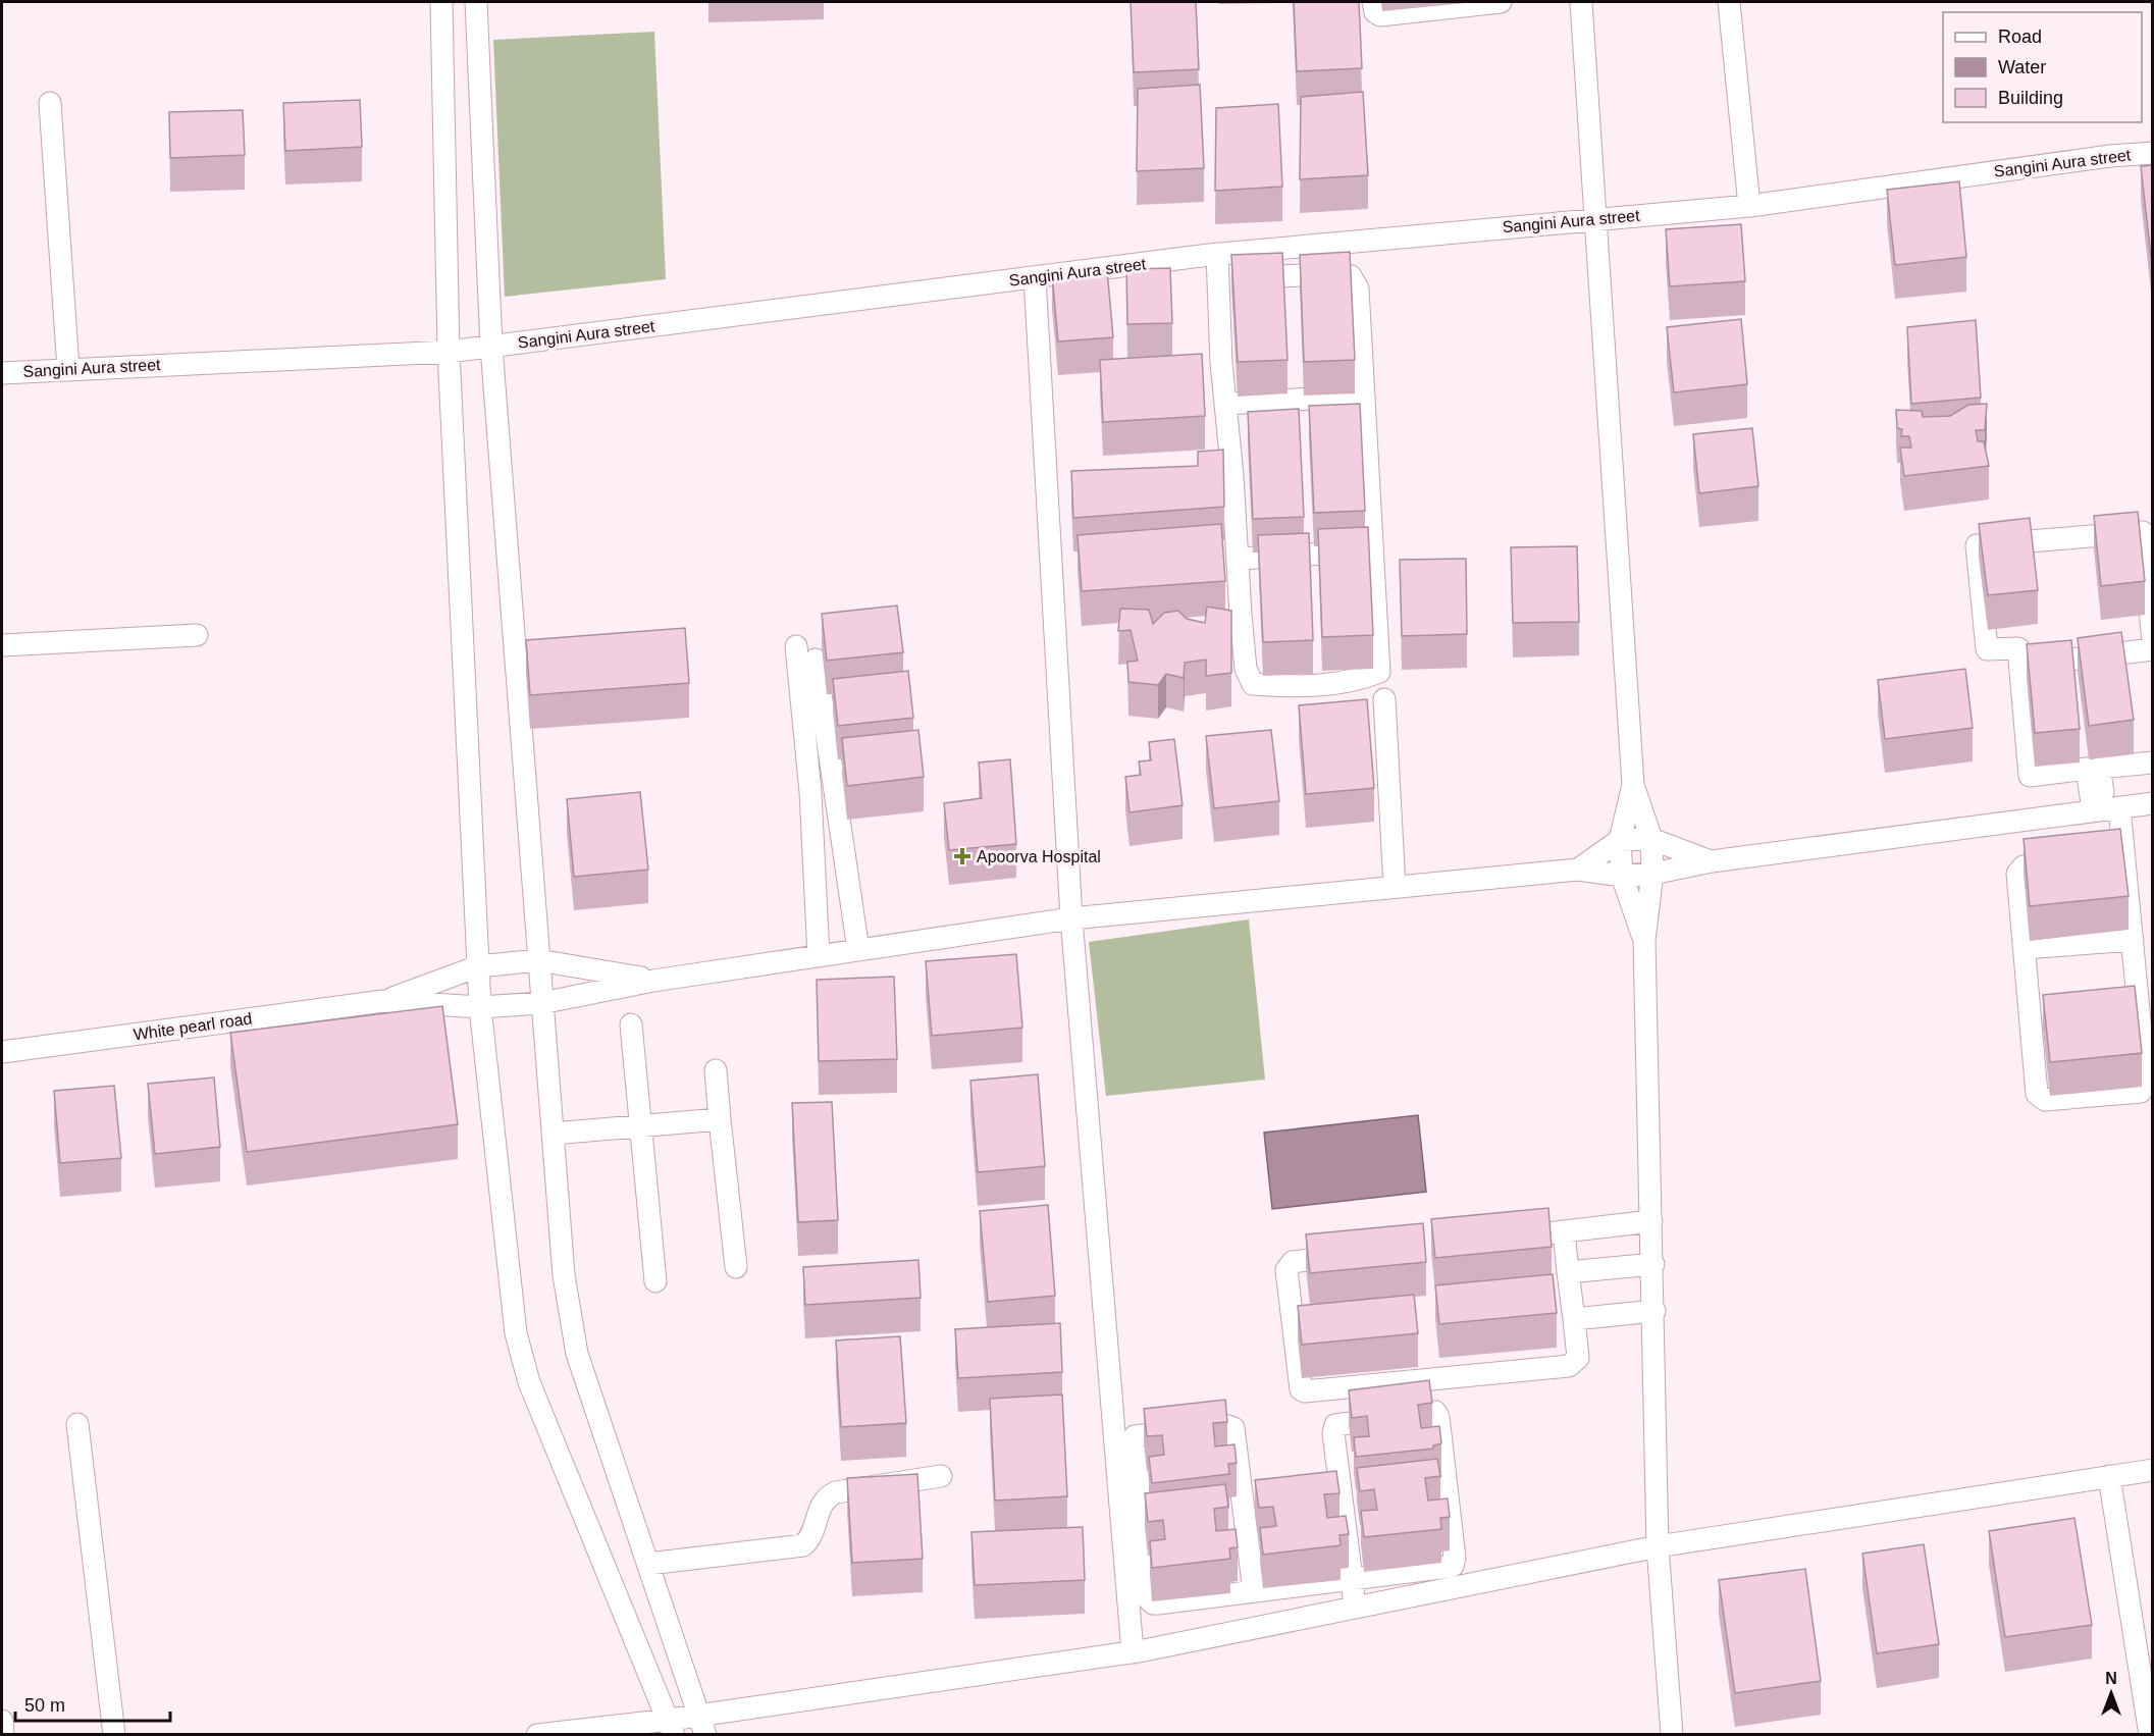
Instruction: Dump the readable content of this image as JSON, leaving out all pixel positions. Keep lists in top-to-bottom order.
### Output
{
  "streets": {
    "street": ["Sangini Aura street", "White pearl road"]
  },
  "places": {
    "health": ["Apoorva Hospital"]
  },
  "legend": ["Road", "Water", "Building"],
  "scale_bar": "50 m",
  "north": "top"
}
